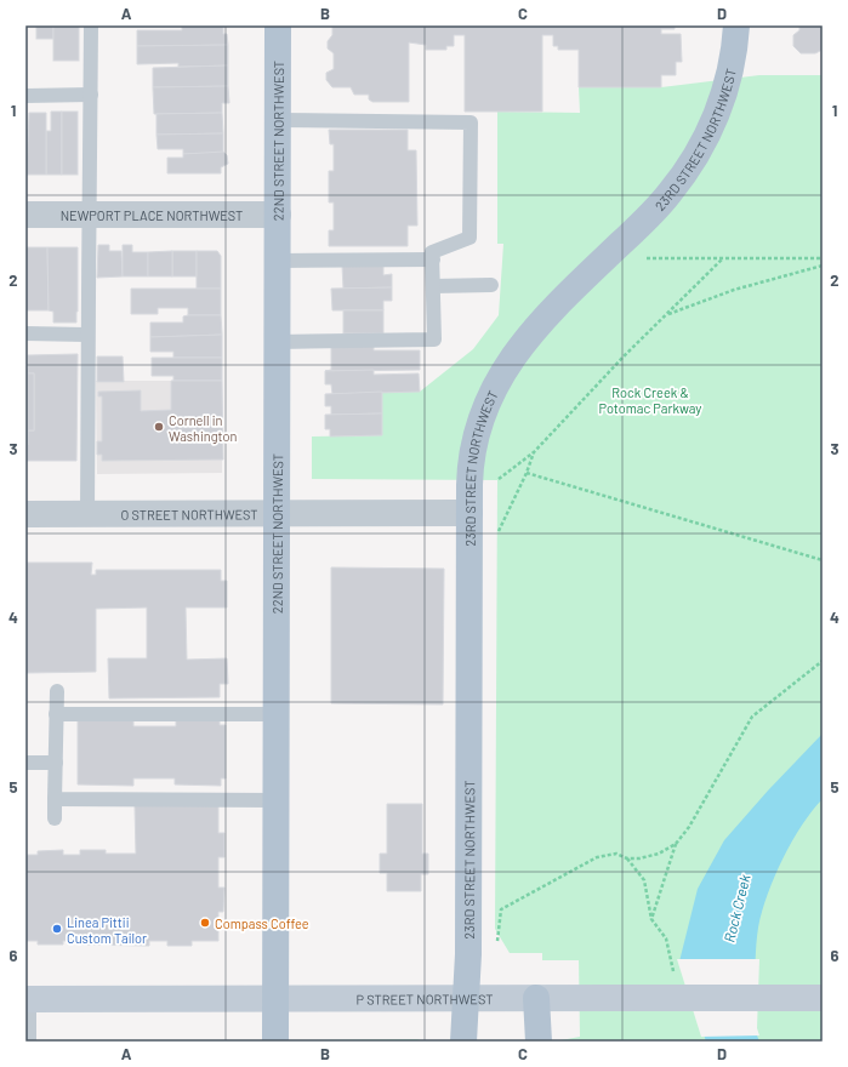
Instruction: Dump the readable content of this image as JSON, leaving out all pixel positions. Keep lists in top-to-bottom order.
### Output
{
  "streets": {
    "main road": ["23RD STREET NORTHWEST", "22ND STREET NORTHWEST", "P STREET NORTHWEST"],
    "street": ["NEWPORT PLACE NORTHWEST", "O STREET NORTHWEST"]
  },
  "crossings": [
    ["23RD STREET NORTHWEST", "O STREET NORTHWEST"],
    ["23RD STREET NORTHWEST", "P STREET NORTHWEST"],
    ["22ND STREET NORTHWEST", "NEWPORT PLACE NORTHWEST"],
    ["22ND STREET NORTHWEST", "O STREET NORTHWEST"],
    ["22ND STREET NORTHWEST", "P STREET NORTHWEST"]
  ],
  "water": ["Rock Creek"],
  "parks": ["Rock Creek & Potomac Parkway"],
  "places": ["Cornell in Washington", "Compass Coffee", "Linea Pittii Custom Tailor"],
  "grid": {
    "columns": [
      "A",
      "B",
      "C",
      "D"
    ],
    "rows": [
      "1",
      "2",
      "3",
      "4",
      "5",
      "6"
    ]
  }
}
